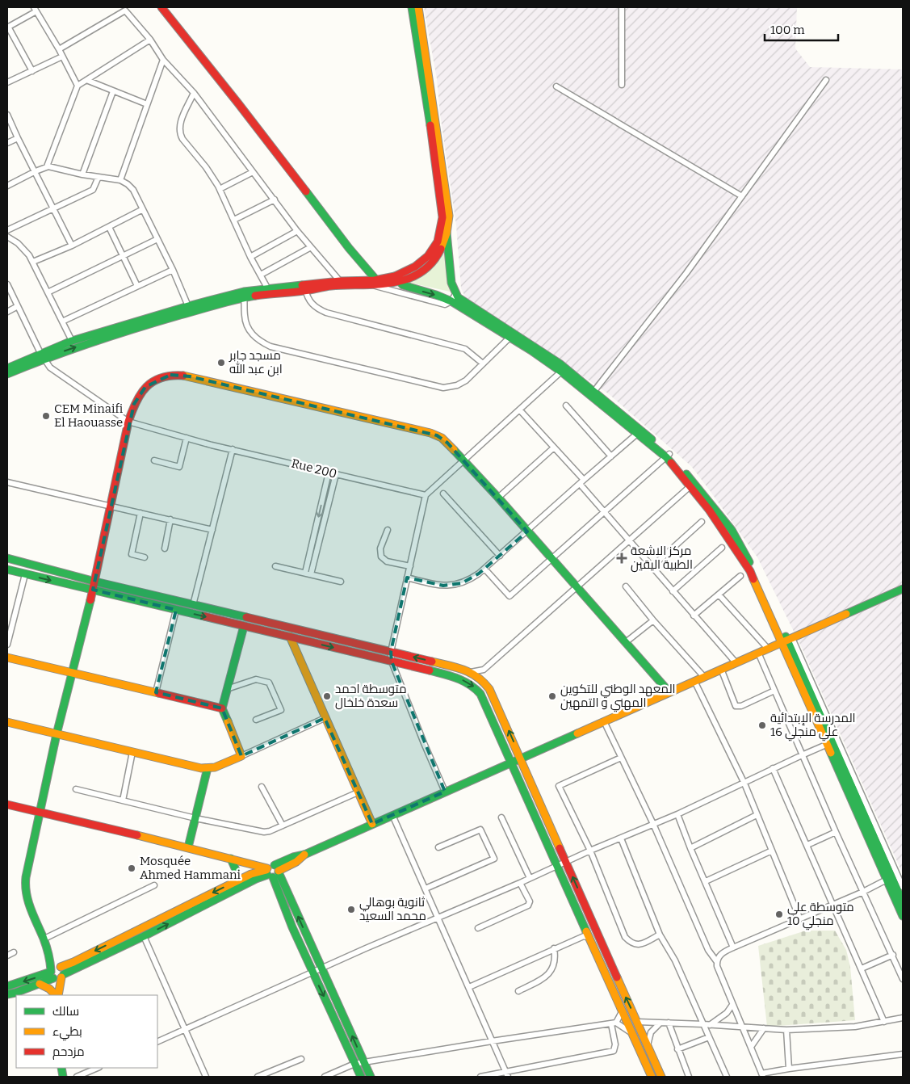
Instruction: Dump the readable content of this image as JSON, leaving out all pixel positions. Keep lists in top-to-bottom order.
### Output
{
  "streets": {
    "street": ["Rue 200"]
  },
  "places": {
    "other": [
      "مسجد جابر ابن عبد الله",
      "CEM Minaifi El Haouasse",
      "متوسطة احمد سعدة خلخال",
      "المعهد الوطني للتكوين المهني و التمهين",
      "المدرسة الإبتدائية علي منجلي 16",
      "Mosquée Ahmed Hammani",
      "ثانوية بوهالي محمد السعيد",
      "متوسطة علي منجلي 10"
    ],
    "health": ["مركز الاشعة الطبية اليقين"]
  },
  "legend": ["سالك", "بطيء", "مزدحم"],
  "scale_bar": "100 m"
}
